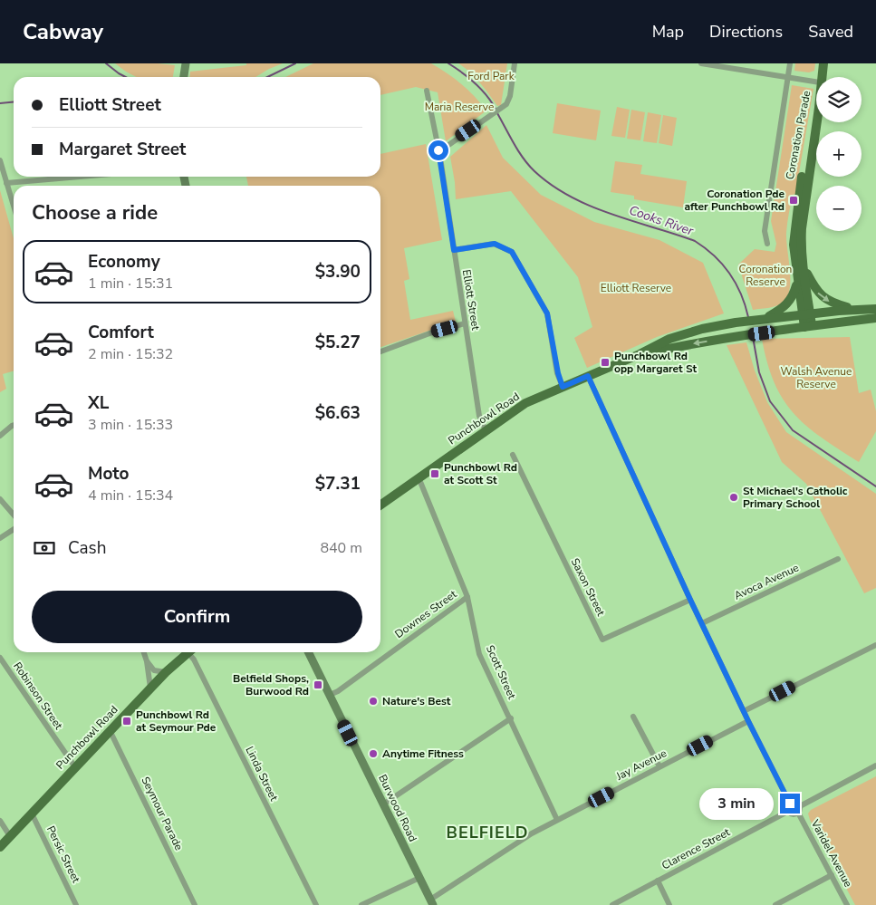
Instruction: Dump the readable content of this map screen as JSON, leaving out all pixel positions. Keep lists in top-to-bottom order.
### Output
{
  "streets": {
    "main road": ["Coronation Parade", "Punchbowl Road", "Burwood Road"],
    "street": [
      "Elliott Street",
      "Avoca Avenue",
      "Saxon Street",
      "Downes Street",
      "Scott Street",
      "Robinson Street",
      "Jay Avenue",
      "Linda Street",
      "Seymour Parade",
      "Clarence Street",
      "Varidel Avenue",
      "Persic Street"
    ]
  },
  "crossings": [
    ["Coronation Parade", "Punchbowl Road"],
    ["Elliott Street", "Punchbowl Road"],
    ["Punchbowl Road", "Scott Street"],
    ["Punchbowl Road", "Robinson Street"],
    ["Punchbowl Road", "Seymour Parade"],
    ["Punchbowl Road", "Persic Street"],
    ["Downes Street", "Scott Street"],
    ["Downes Street", "Burwood Road"],
    ["Scott Street", "Jay Avenue"],
    ["Jay Avenue", "Burwood Road"],
    ["Clarence Street", "Varidel Avenue"]
  ],
  "districts": ["BELFIELD"],
  "water": ["Cooks River"],
  "parks": [
    "Ford Park",
    "Maria Reserve",
    "Coronation Reserve",
    "Elliott Reserve",
    "Walsh Avenue Reserve"
  ],
  "places": {
    "transit": [
      "Coronation Pde after Punchbowl Rd",
      "Punchbowl Rd opp Margaret St",
      "Punchbowl Rd at Scott St",
      "Belfield Shops, Burwood Rd",
      "Punchbowl Rd at Seymour Pde"
    ],
    "other": ["St Michael's Catholic Primary School", "Nature's Best", "Anytime Fitness"]
  },
  "page": {
    "header": "Cabway",
    "nav": ["Map", "Directions", "Saved"],
    "map_buttons": ["+", "−"],
    "banner": ["Elliott Street", "Margaret Street"],
    "heading": "Choose a ride",
    "list": [
      {
        "name": "Economy",
        "note": "1 min · 15:31",
        "value": "$3.90"
      },
      {
        "name": "Comfort",
        "note": "2 min · 15:32",
        "value": "$5.27"
      },
      {
        "name": "XL",
        "note": "3 min · 15:33",
        "value": "$6.63"
      },
      {
        "name": "Moto",
        "note": "4 min · 15:34",
        "value": "$7.31"
      }
    ],
    "pay": ["Cash", "840 m"],
    "buttons": "Confirm",
    "bubble": "3 min"
  }
}
